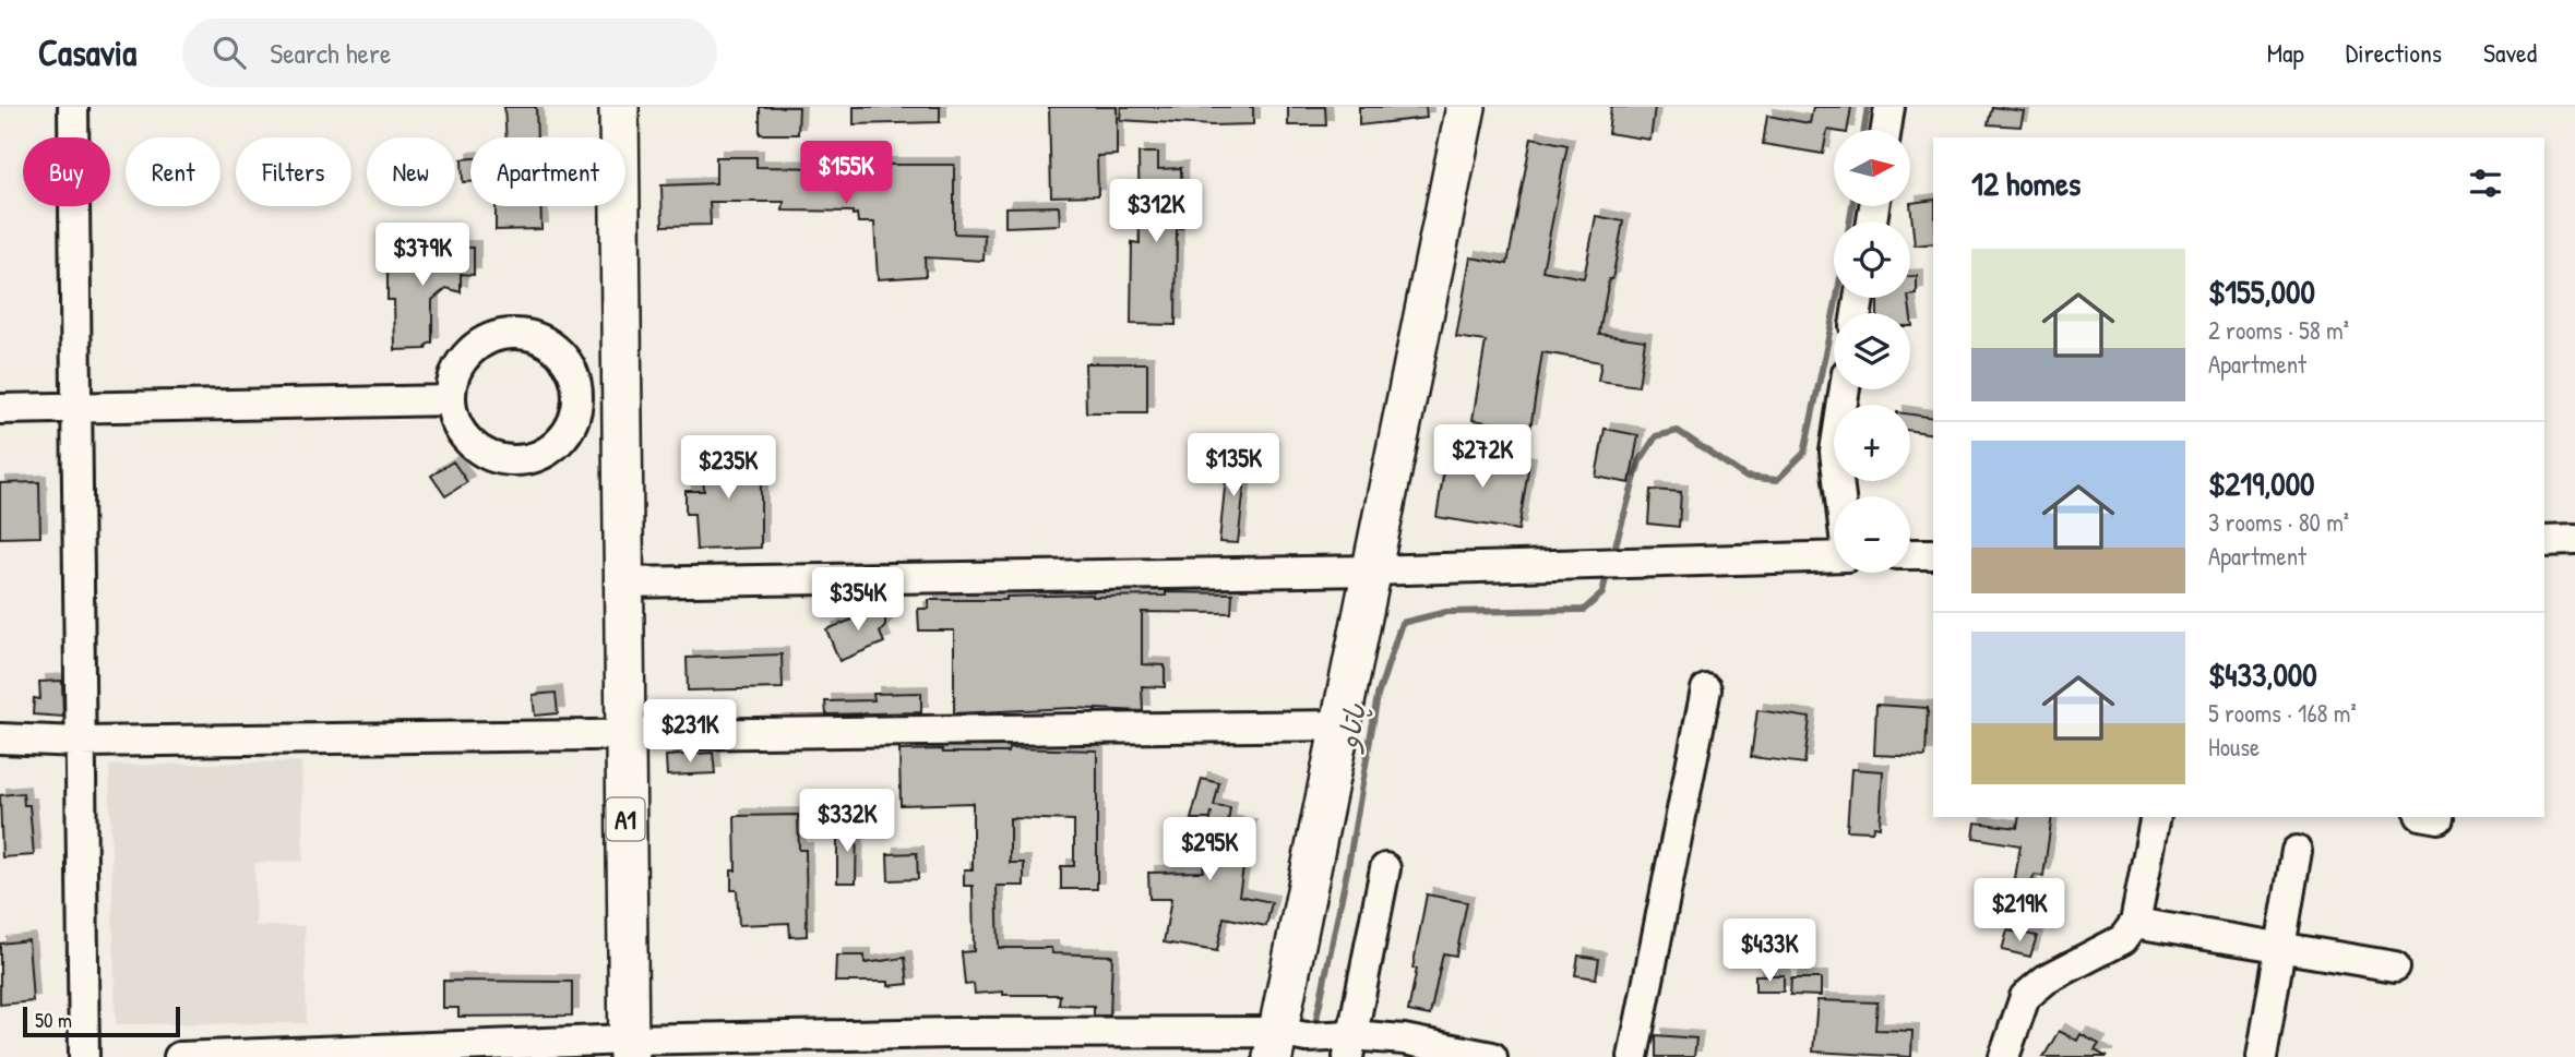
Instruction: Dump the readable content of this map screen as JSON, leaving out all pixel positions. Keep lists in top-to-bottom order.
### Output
{
  "streets": {
    "main road": ["A1"]
  },
  "water": ["پاتاو"],
  "scale_bar": "50 m",
  "north": "right",
  "page": {
    "header": "Casavia",
    "search": "Search here",
    "nav": ["Map", "Directions", "Saved"],
    "map_buttons": ["+", "−"],
    "chip": [
      "Buy",
      "Rent",
      "Filters",
      "New",
      "Apartment"
    ],
    "heading": "12 homes",
    "price": [
      "$155K",
      "$312K",
      "$379K",
      "$272K",
      "$135K",
      "$235K",
      "$354K",
      "$231K",
      "$332K",
      "$295K",
      "$219K",
      "$433K"
    ],
    "list": [
      {
        "name": "$155,000",
        "note": "2 rooms · 58 m² · Apartment"
      },
      {
        "name": "$219,000",
        "note": "3 rooms · 80 m² · Apartment"
      },
      {
        "name": "$433,000",
        "note": "5 rooms · 168 m² · House"
      }
    ],
    "scale": "50 m"
  }
}
